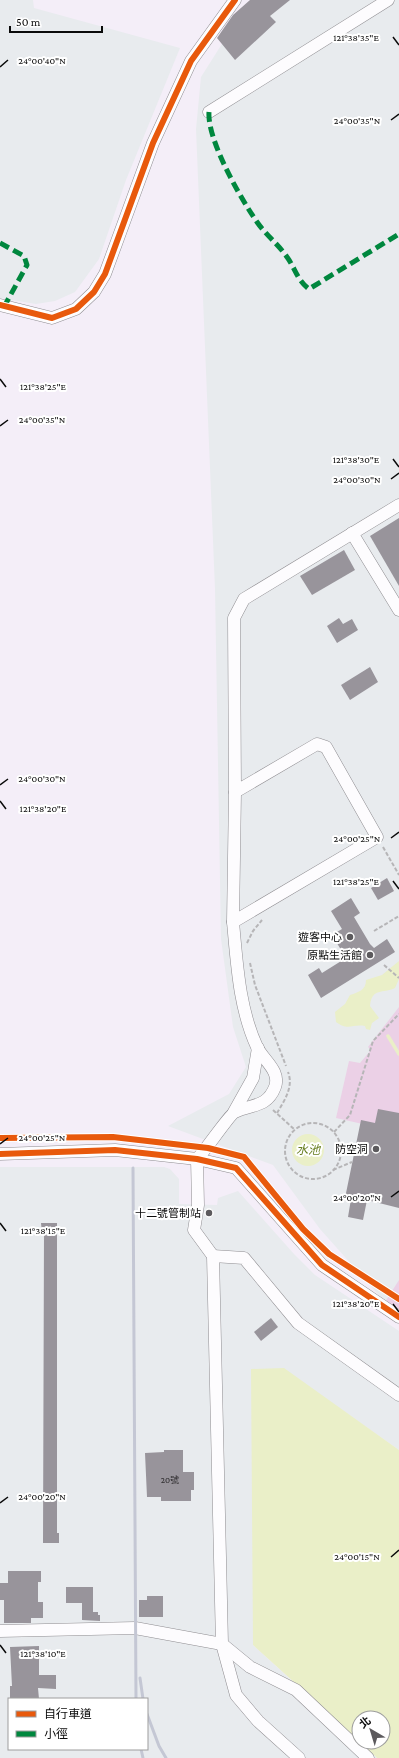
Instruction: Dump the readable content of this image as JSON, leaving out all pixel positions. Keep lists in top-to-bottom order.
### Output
{
  "water": ["水池"],
  "places": [
    "遊客中心",
    "原點生活館",
    "防空洞",
    "十二號管制站"
  ],
  "house_numbers": ["20號"],
  "legend": ["自行車道", "小徑"],
  "scale_bar": "50 m",
  "north": "top left",
  "coordinates": [
    "121°38'35\"E",
    "24°00'40\"N",
    "24°00'35\"N",
    "121°38'25\"E",
    "121°38'30\"E",
    "24°00'30\"N",
    "121°38'20\"E",
    "24°00'25\"N",
    "24°00'20\"N",
    "121°38'15\"E",
    "24°00'15\"N",
    "121°38'10\"E"
  ]
}
